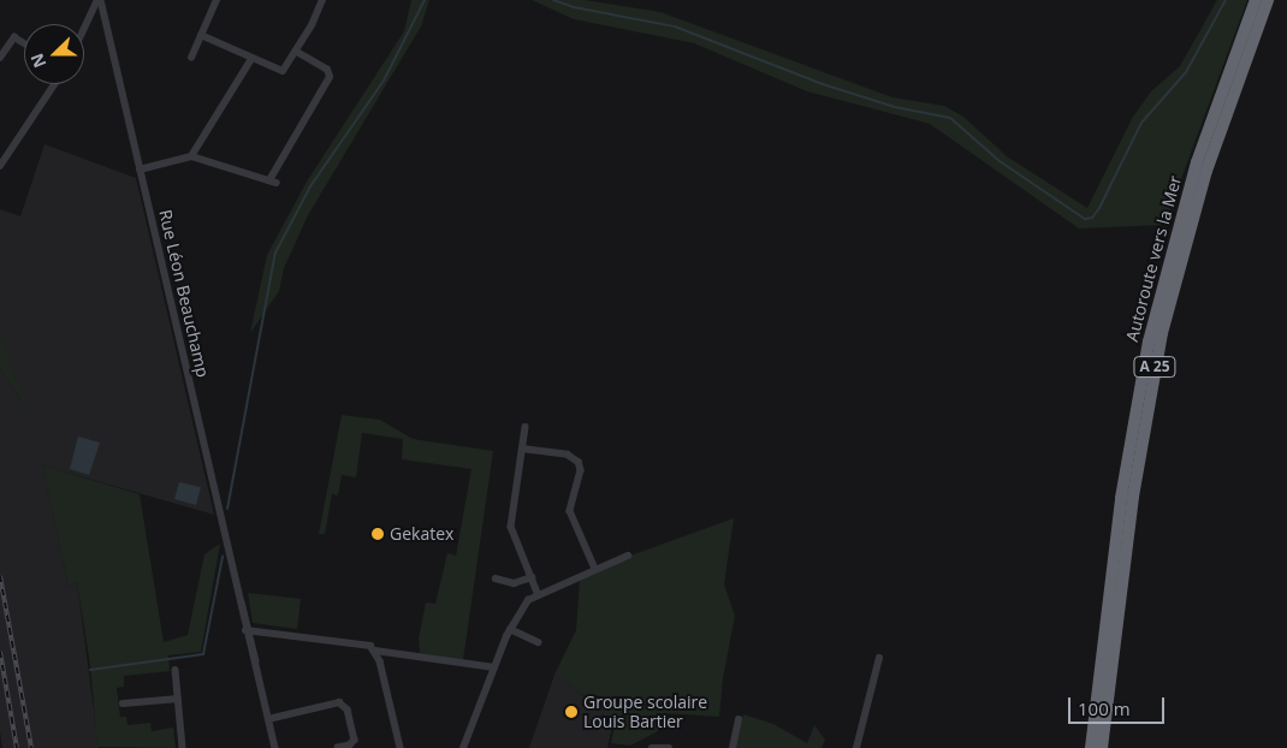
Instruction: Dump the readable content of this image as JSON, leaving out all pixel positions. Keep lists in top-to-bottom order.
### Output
{
  "streets": {
    "highway": ["Autoroute vers la Mer", "A 25"],
    "street": ["Rue Léon Beauchamp"]
  },
  "places": ["Gekatex", "Groupe scolaire Louis Bartier"],
  "scale_bar": "100 m",
  "north": "left"
}
